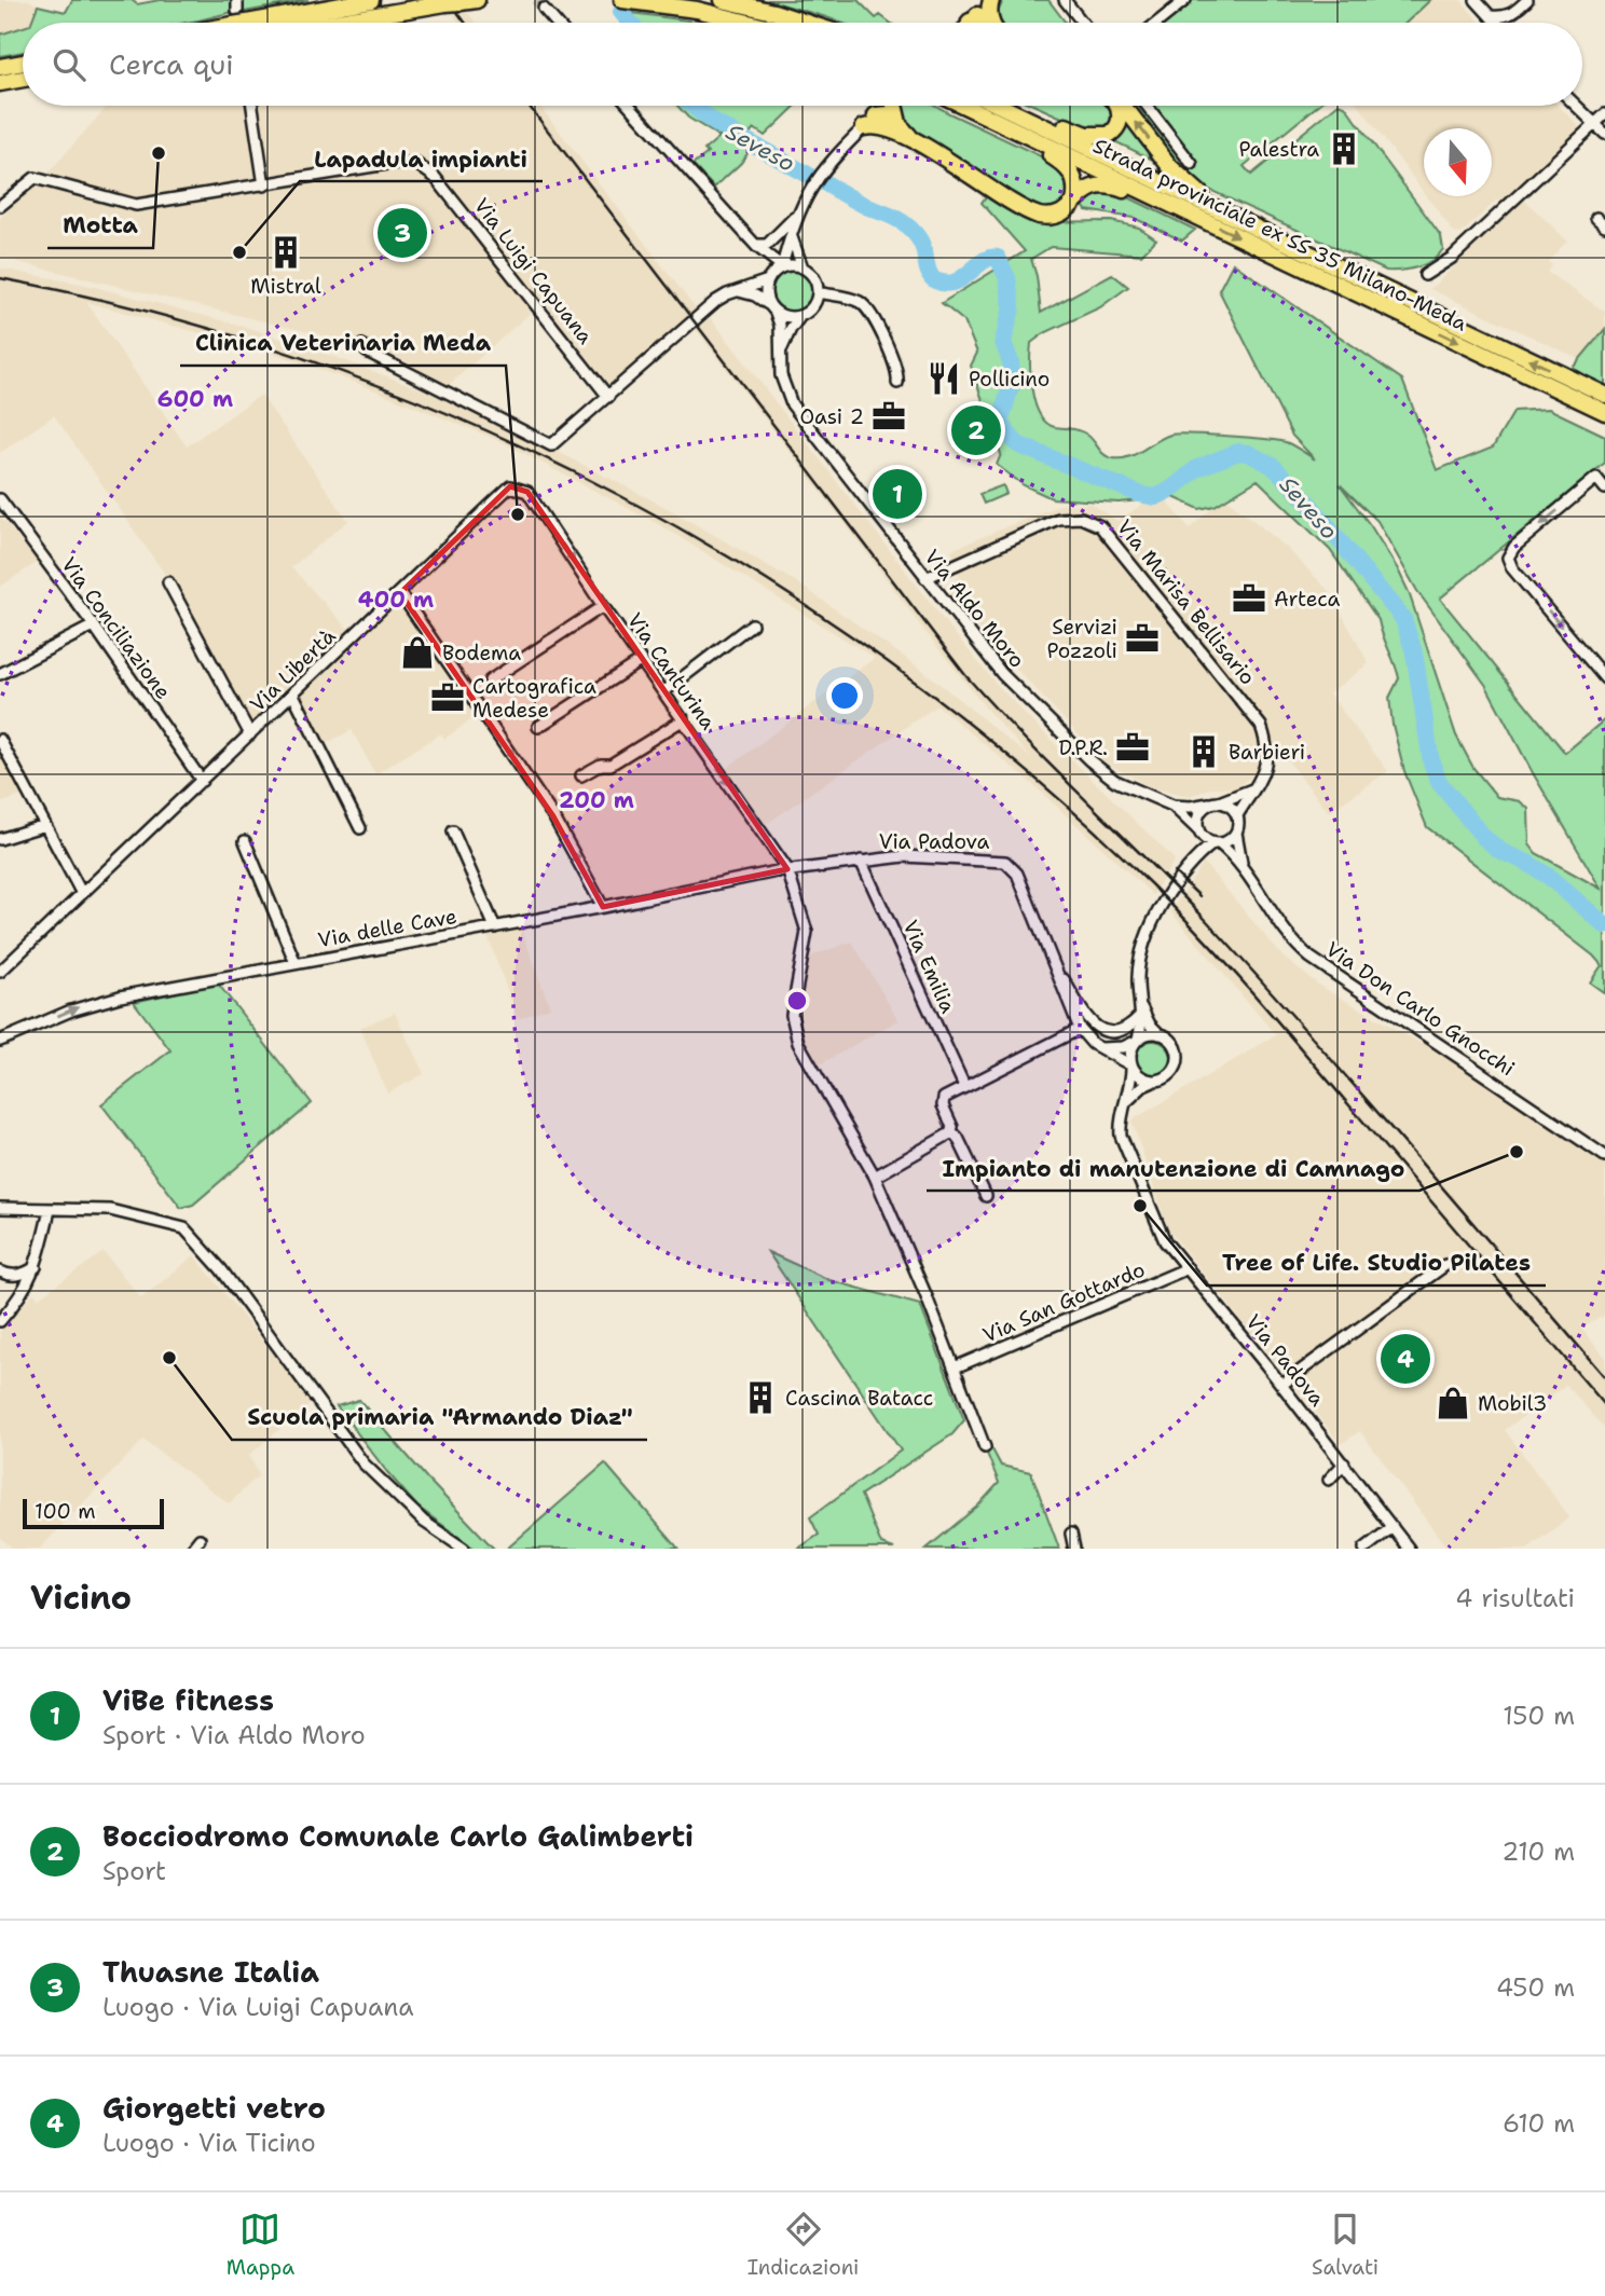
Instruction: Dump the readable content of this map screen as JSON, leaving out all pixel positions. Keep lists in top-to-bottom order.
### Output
{
  "streets": {
    "highway": ["Strada provinciale ex SS 35 Milano-Meda"],
    "street": [
      "Via Luigi Capuana",
      "Via Marisa Bellisario",
      "Via Aldo Moro",
      "Via Conciliazione",
      "Via Libertà",
      "Via Canturina",
      "Via Padova",
      "Via delle Cave",
      "Via Emilia",
      "Via Don Carlo Gnocchi",
      "Via San Gottardo"
    ]
  },
  "crossings": [
    ["Via Marisa Bellisario", "Via Aldo Moro"],
    ["Via Conciliazione", "Via Libertà"],
    ["Via Libertà", "Via Canturina"],
    ["Via Canturina", "Via Padova"],
    ["Via Canturina", "Via delle Cave"],
    ["Via Canturina", "Via San Gottardo"],
    ["Via Padova", "Via delle Cave"],
    ["Via Padova", "Via Emilia"],
    ["Via Padova", "Via San Gottardo"]
  ],
  "one_way": ["Via delle Cave"],
  "water": ["Seveso"],
  "places": {
    "building": [
      "Palestra",
      "Mistral",
      "Barbieri",
      "Cascina Batacc"
    ],
    "other": [
      "Motta",
      "Lapadula impianti",
      "Clinica Veterinaria Meda",
      "Impianto di manutenzione di Camnago",
      "Tree of Life. Studio Pilates",
      "Scuola primaria \"Armando Diaz\""
    ],
    "restaurant": ["Pollicino"],
    "office": [
      "Oasi 2",
      "Arteca",
      "Servizi Pozzoli",
      "Cartografica Medese",
      "D.P.R."
    ],
    "shop": ["Bodema", "Mobil3"]
  },
  "scale_bar": "100 m",
  "north": "bottom",
  "page": {
    "search": "Cerca qui",
    "pins": [
      "3",
      "2",
      "1",
      "4"
    ],
    "scale": "100 m",
    "heading": ["Vicino", "4 risultati"],
    "list": [
      {
        "mark": "1",
        "name": "ViBe fitness",
        "note": "Sport · Via Aldo Moro",
        "value": "150 m"
      },
      {
        "mark": "2",
        "name": "Bocciodromo Comunale Carlo Galimberti",
        "note": "Sport",
        "value": "210 m"
      },
      {
        "mark": "3",
        "name": "Thuasne Italia",
        "note": "Luogo · Via Luigi Capuana",
        "value": "450 m"
      },
      {
        "mark": "4",
        "name": "Giorgetti vetro",
        "note": "Luogo · Via Ticino",
        "value": "610 m"
      }
    ],
    "nav": ["Mappa", "Indicazioni", "Salvati"]
  },
  "rings": ["600 m", "400 m", "200 m"]
}
